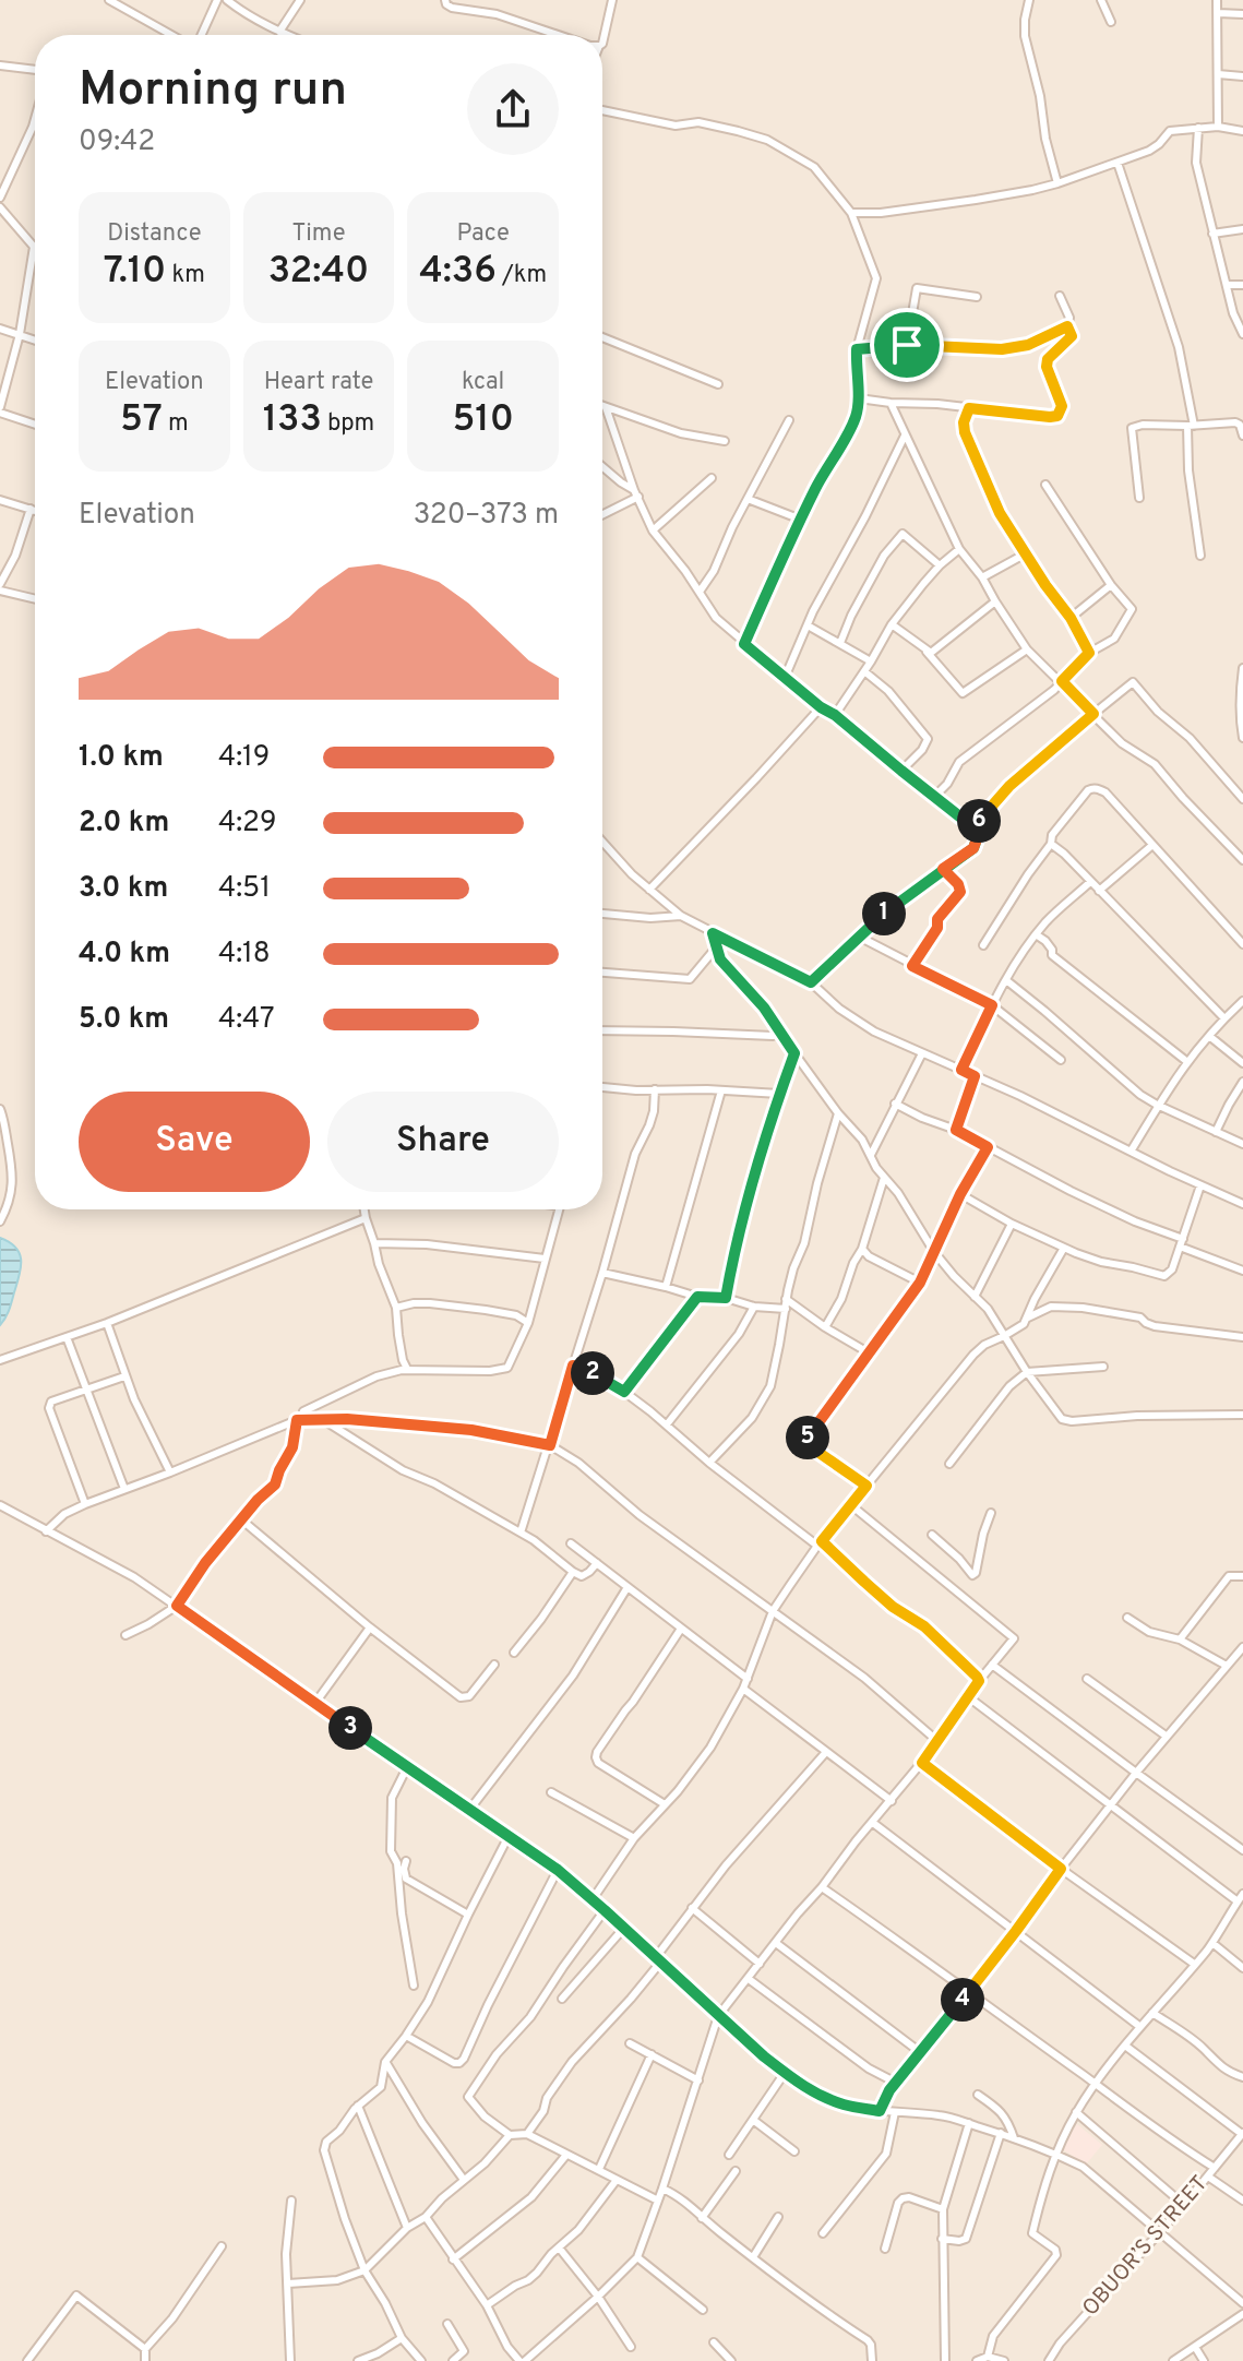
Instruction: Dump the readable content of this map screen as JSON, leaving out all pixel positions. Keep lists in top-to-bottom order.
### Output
{
  "streets": {
    "street": ["OBUOR’S STREET"]
  },
  "page": {
    "heading": ["Morning run", "09:42"],
    "stats": [
      ["Distance", "7.10 km"],
      ["Time", "32:40"],
      ["Pace", "4:36 /km"],
      ["Elevation", "57 m"],
      ["Heart rate", "133 bpm"],
      ["kcal", "510"]
    ],
    "chart": ["Elevation", "320–373 m"],
    "list": [
      {
        "name": "1.0 km",
        "note": "4:19"
      },
      {
        "name": "2.0 km",
        "note": "4:29"
      },
      {
        "name": "3.0 km",
        "note": "4:51"
      },
      {
        "name": "4.0 km",
        "note": "4:18"
      },
      {
        "name": "5.0 km",
        "note": "4:47"
      }
    ],
    "pins": [
      "6",
      "1",
      "2",
      "5",
      "3",
      "4"
    ],
    "buttons": ["Save", "Share"]
  }
}
